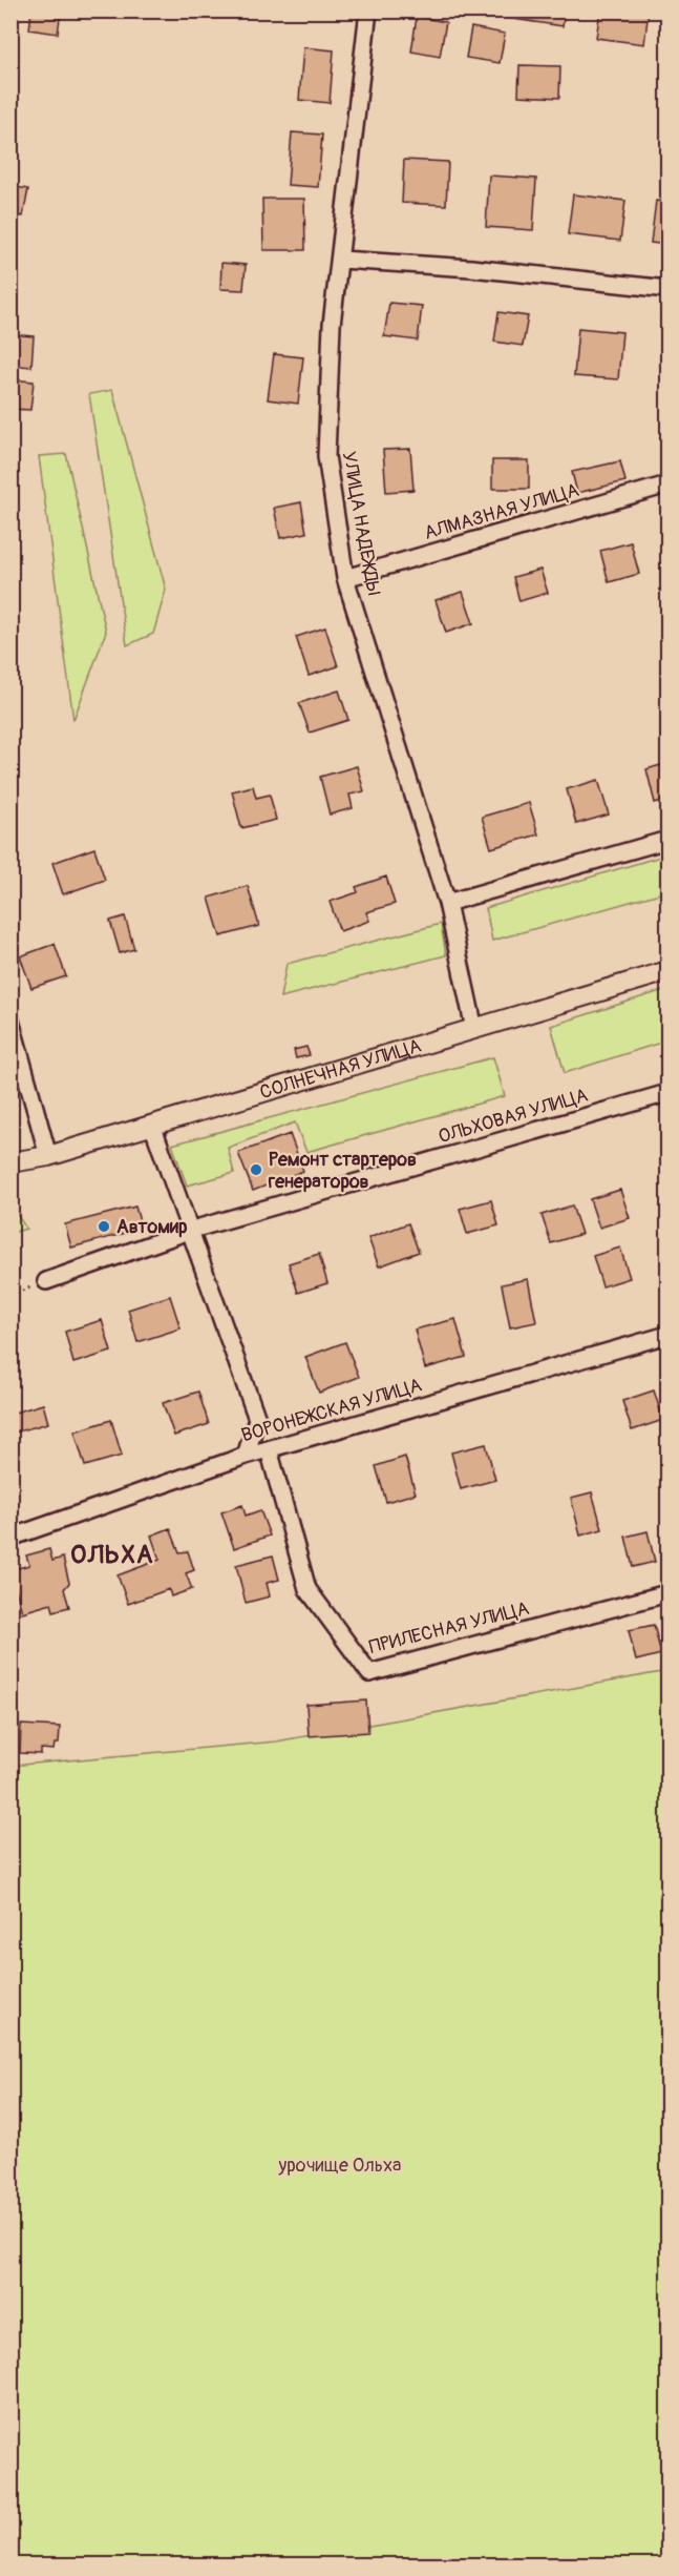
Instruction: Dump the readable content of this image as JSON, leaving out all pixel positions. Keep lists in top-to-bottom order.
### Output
{
  "streets": {
    "street": [
      "АЛМАЗНАЯ УЛИЦА",
      "УЛИЦА НАДЕЖДЫ",
      "СОЛНЕЧНАЯ УЛИЦА",
      "ОЛЬХОВАЯ УЛИЦА",
      "ВОРОНЕЖСКАЯ УЛИЦА",
      "ПРИЛЕСНАЯ УЛИЦА"
    ]
  },
  "crossings": [
    ["АЛМАЗНАЯ УЛИЦА", "УЛИЦА НАДЕЖДЫ"],
    ["УЛИЦА НАДЕЖДЫ", "СОЛНЕЧНАЯ УЛИЦА"],
    ["ВОРОНЕЖСКАЯ УЛИЦА", "ПРИЛЕСНАЯ УЛИЦА"]
  ],
  "districts": ["ОЛЬХА"],
  "parks": ["урочище Ольха"],
  "places": ["Ремонт стартеров генераторов", "Автомир"]
}
